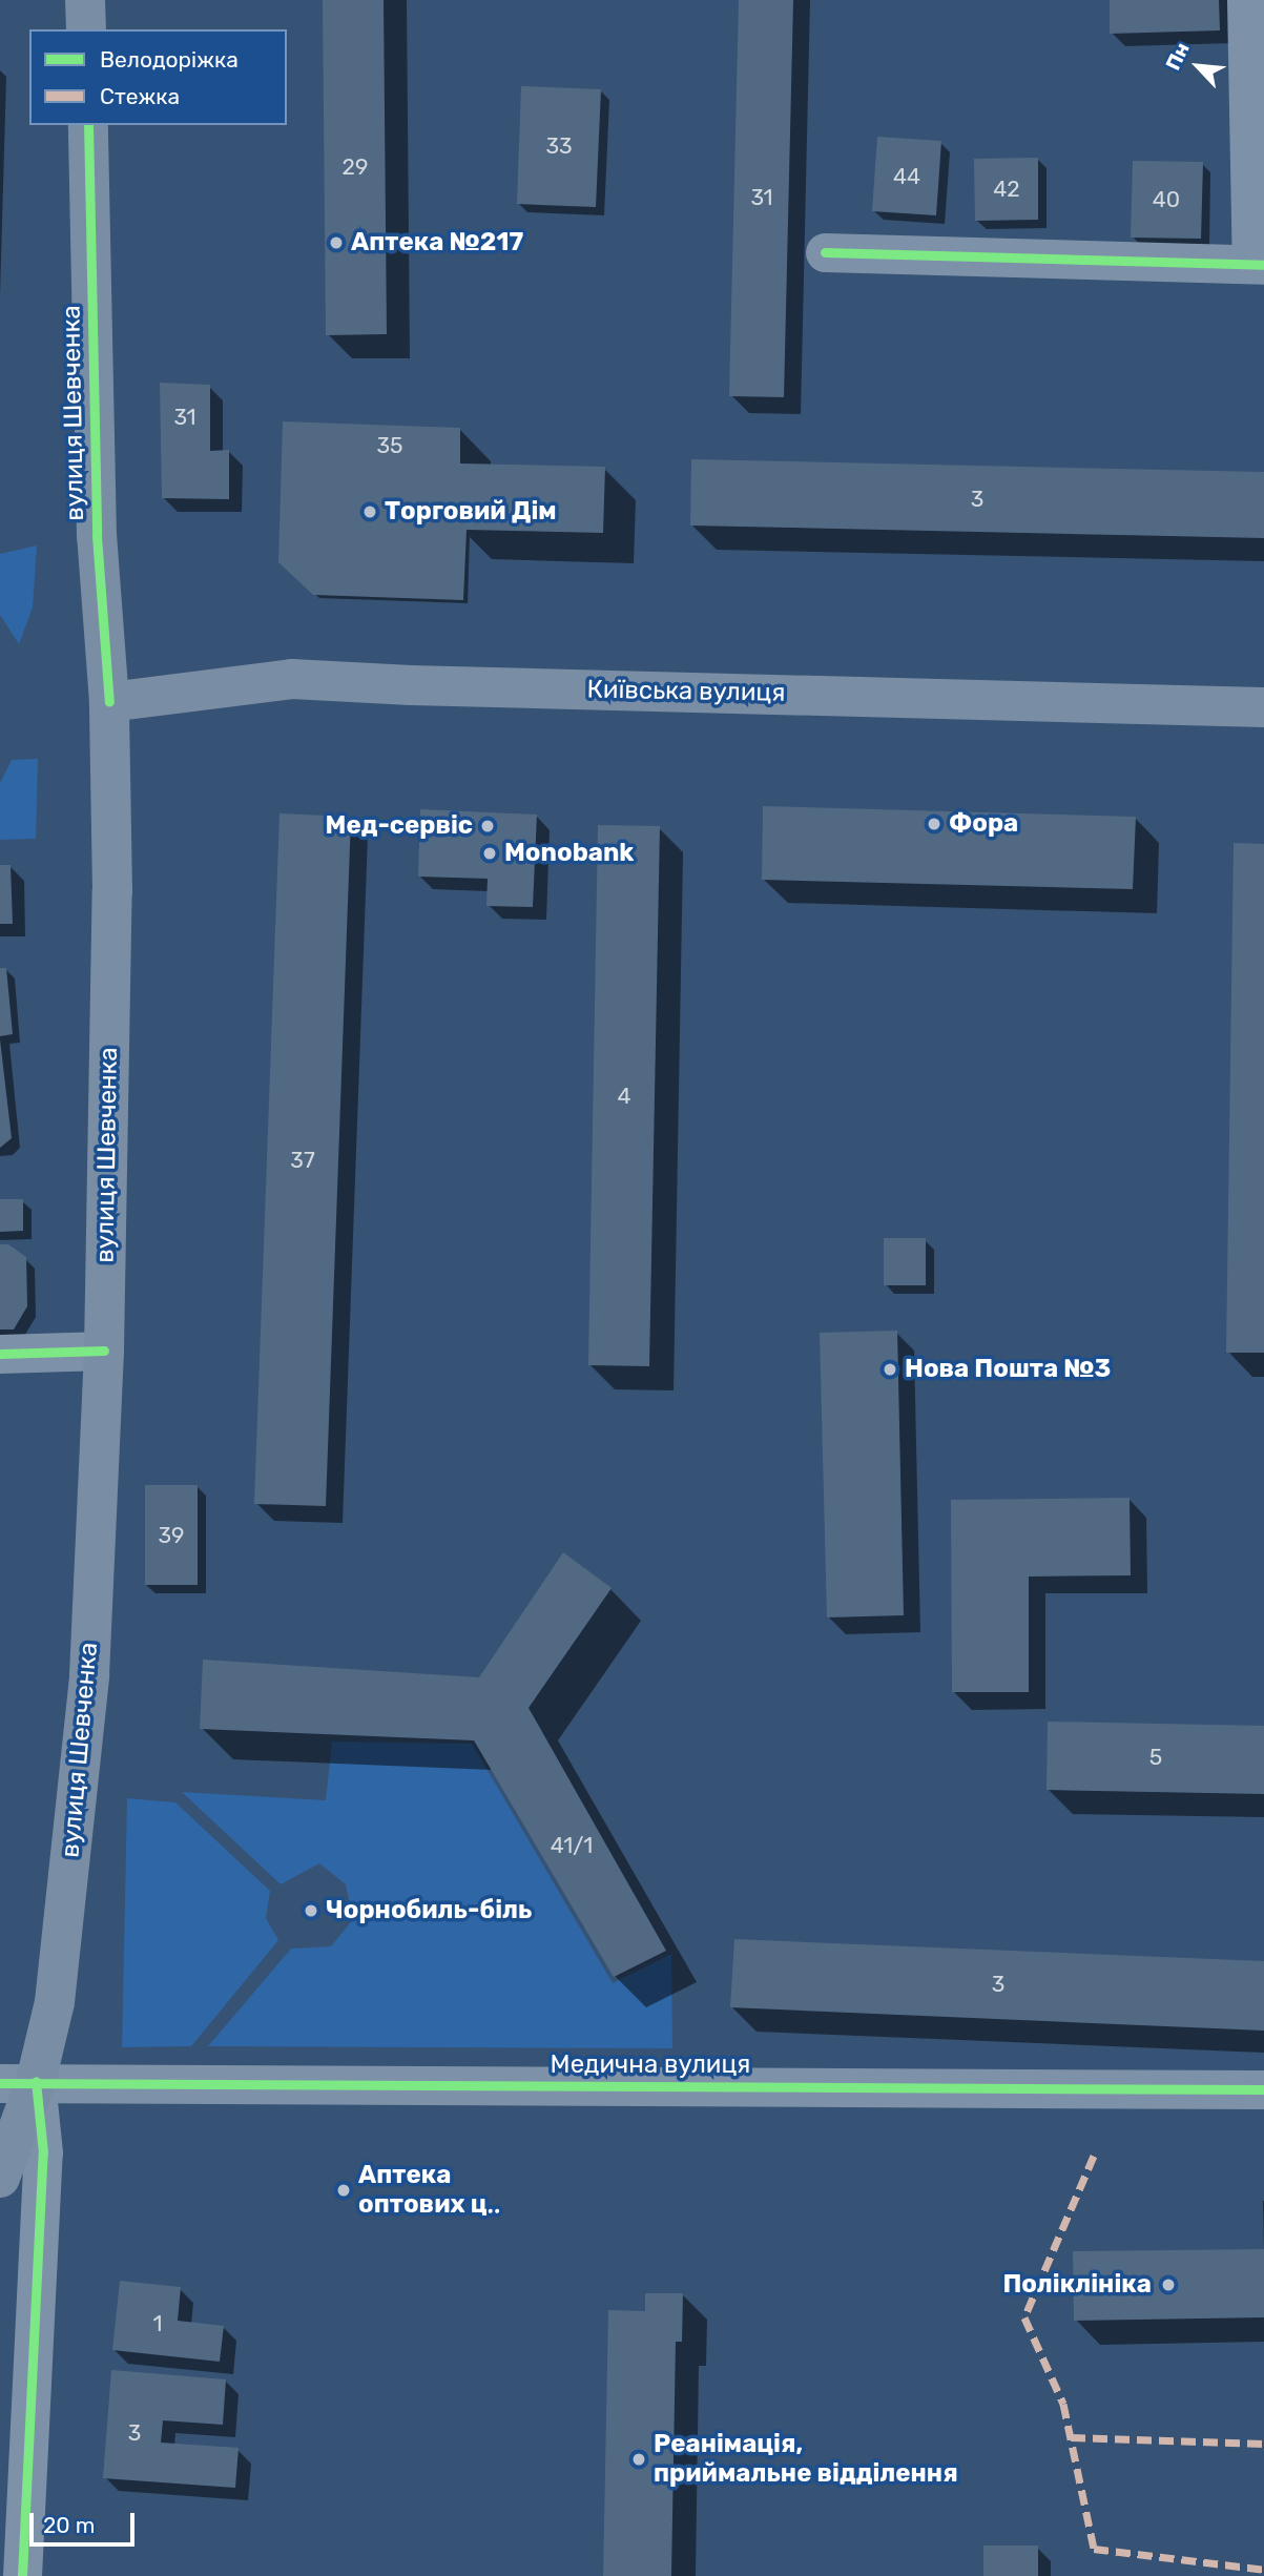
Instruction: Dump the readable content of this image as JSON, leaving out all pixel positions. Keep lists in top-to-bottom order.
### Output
{
  "streets": {
    "main road": ["вулиця Шевченка", "Київська вулиця"],
    "street": ["Медична вулиця"]
  },
  "crossings": [
    ["вулиця Шевченка", "Київська вулиця"],
    ["вулиця Шевченка", "Медична вулиця"]
  ],
  "places": [
    "Аптека №217",
    "Торговий Дім",
    "Фора",
    "Мед-сервіс",
    "Monobank",
    "Нова Пошта №3",
    "Чорнобиль-біль",
    "Аптека оптових ц‥",
    "Поліклініка",
    "Реанімація, приймальне відділення"
  ],
  "house_numbers": [
    "33",
    "29",
    "44",
    "42",
    "31",
    "40",
    "31",
    "35",
    "3",
    "4",
    "37",
    "39",
    "5",
    "41/1",
    "3",
    "1",
    "3"
  ],
  "legend": ["Велодоріжка", "Стежка"],
  "scale_bar": "20 m",
  "north": "top left"
}
